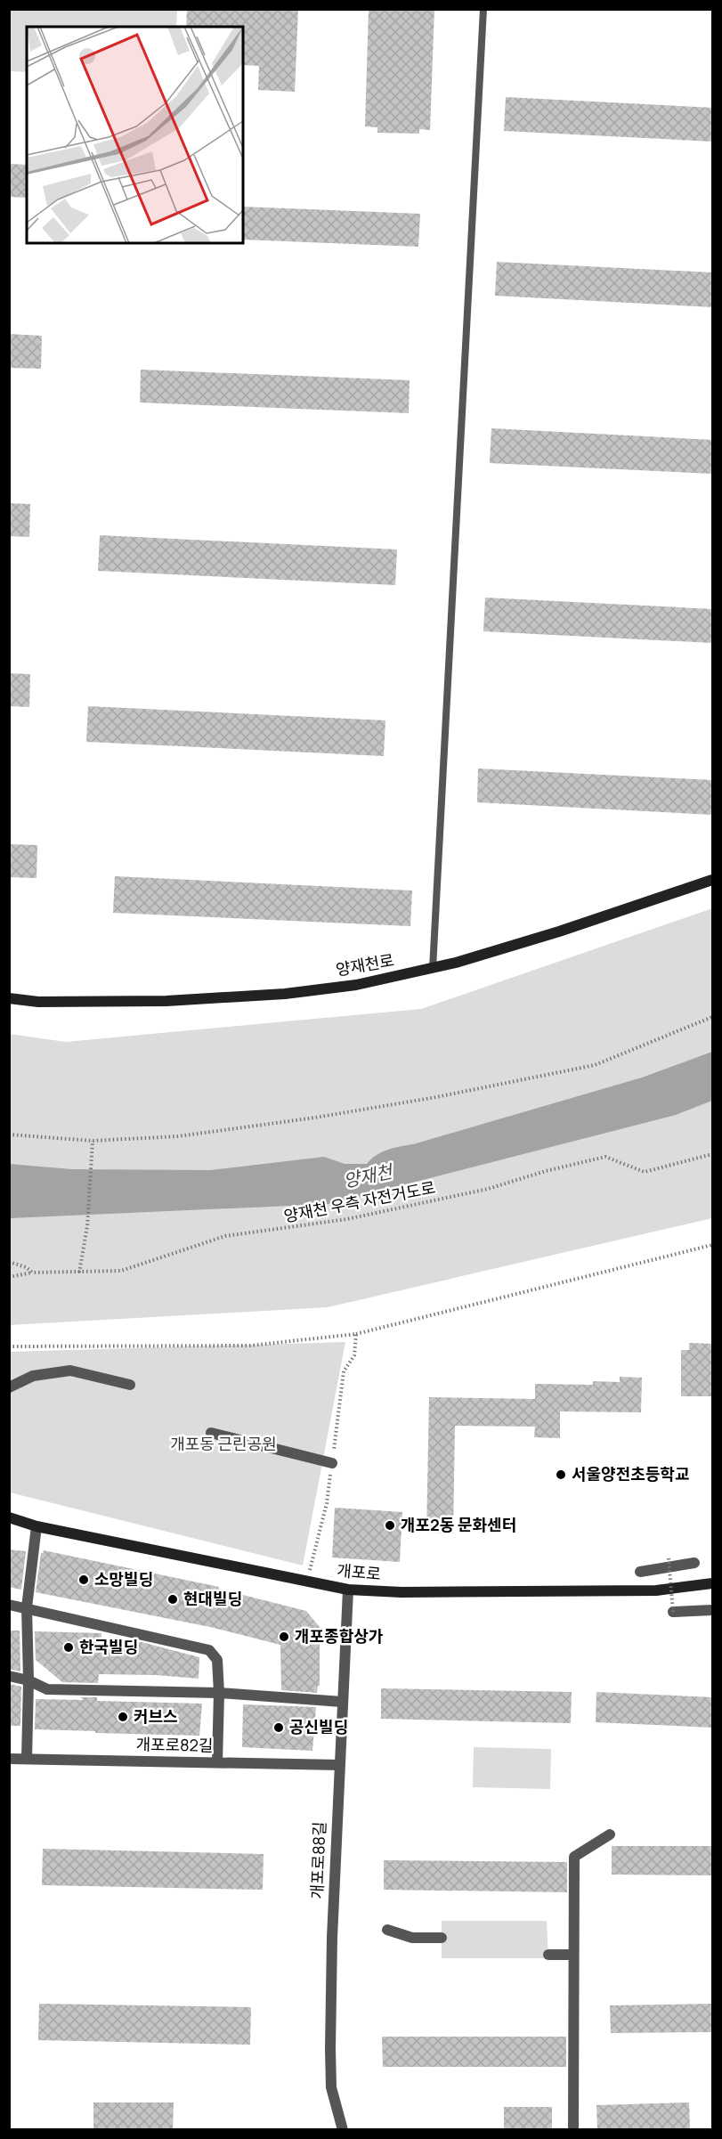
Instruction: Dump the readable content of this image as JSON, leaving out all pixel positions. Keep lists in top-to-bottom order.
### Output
{
  "streets": {
    "street": [
      "양재천로",
      "개포로",
      "개포로82길",
      "개포로88길"
    ],
    "path": ["양재천 우측 자전거도로"]
  },
  "crossings": [
    ["개포로", "개포로88길"],
    ["개포로82길", "개포로88길"]
  ],
  "water": ["양재천"],
  "parks": ["개포동 근린공원"],
  "places": [
    "서울양전초등학교",
    "개포2동 문화센터",
    "소망빌딩",
    "현대빌딩",
    "개포종합상가",
    "한국빌딩",
    "커브스",
    "공신빌딩"
  ]
}
